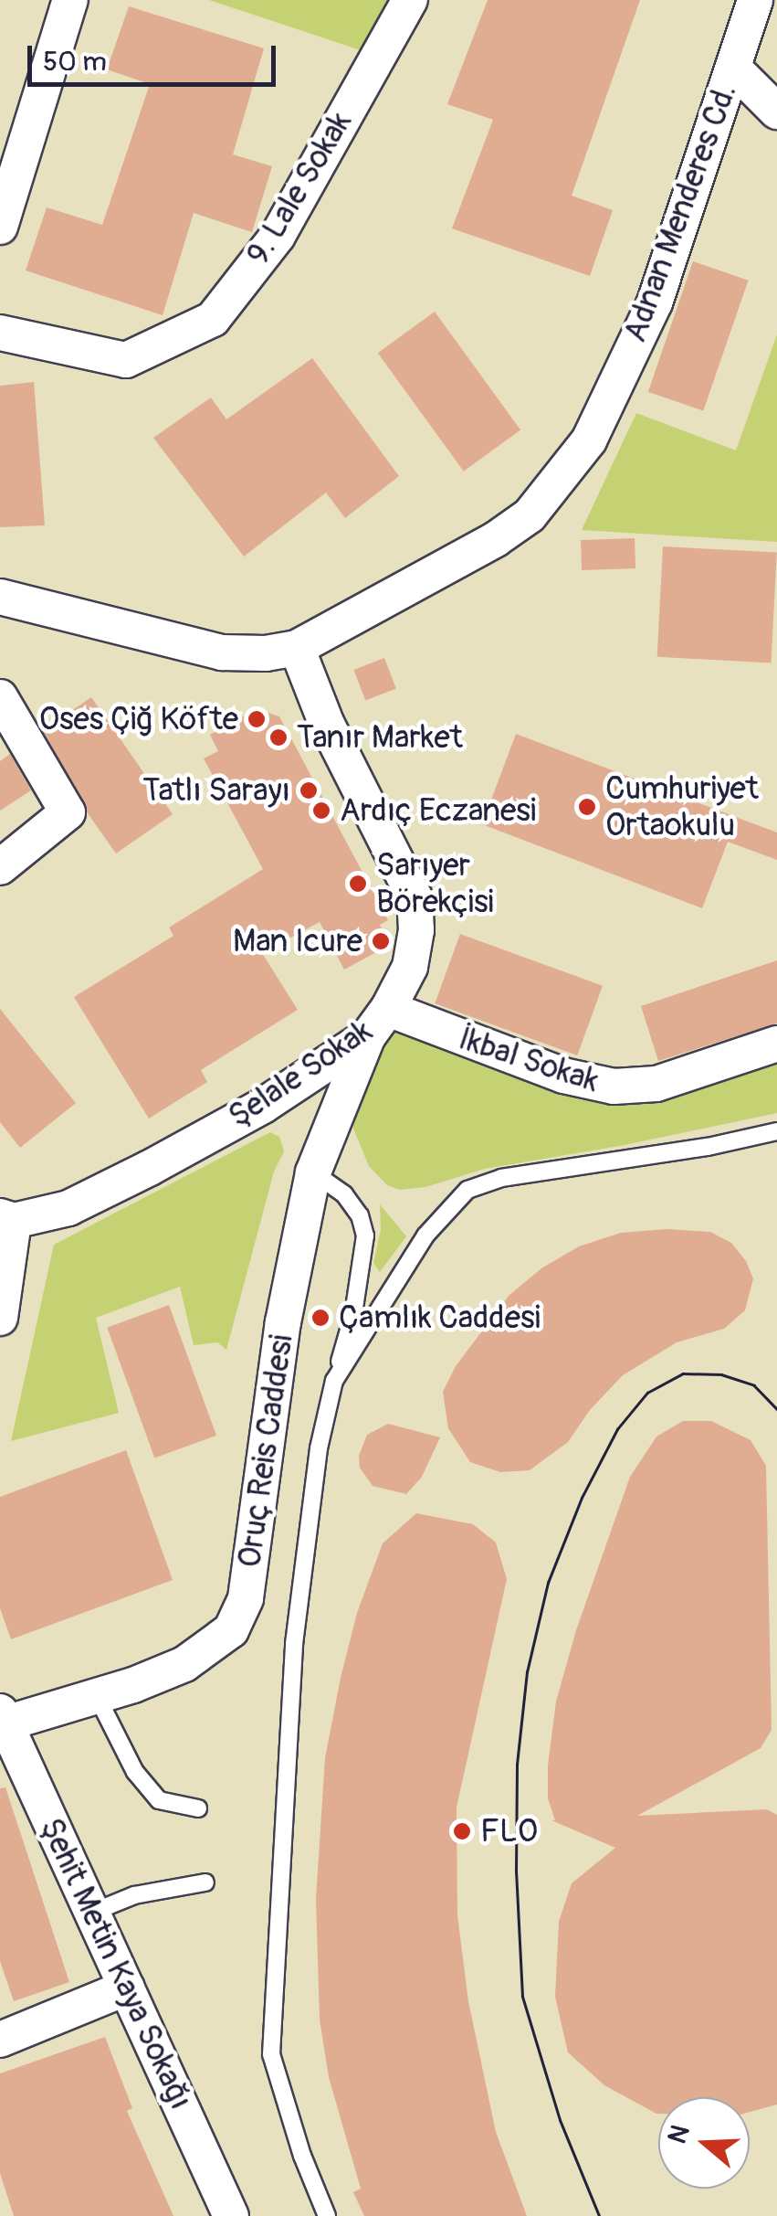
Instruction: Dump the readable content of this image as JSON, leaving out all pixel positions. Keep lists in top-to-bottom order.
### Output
{
  "streets": {
    "street": [
      "9. Lale Sokak",
      "Adnan Menderes Cd.",
      "İkbal Sokak",
      "Şelale Sokak",
      "Oruç Reis Caddesi",
      "Şehit Metin Kaya Sokağı"
    ]
  },
  "crossings": [
    ["Adnan Menderes Cd.", "Şelale Sokak"],
    ["İkbal Sokak", "Şelale Sokak"],
    ["İkbal Sokak", "Oruç Reis Caddesi"],
    ["Şelale Sokak", "Oruç Reis Caddesi"],
    ["Oruç Reis Caddesi", "Şehit Metin Kaya Sokağı"]
  ],
  "places": [
    "Oses Çiğ Köfte",
    "Tanır Market",
    "Tatlı Sarayı",
    "Cumhuriyet Ortaokulu",
    "Ardıç Eczanesi",
    "Sarıyer Börekçisi",
    "Man Icure",
    "Çamlık Caddesi",
    "FLO"
  ],
  "scale_bar": "50 m",
  "north": "left"
}
